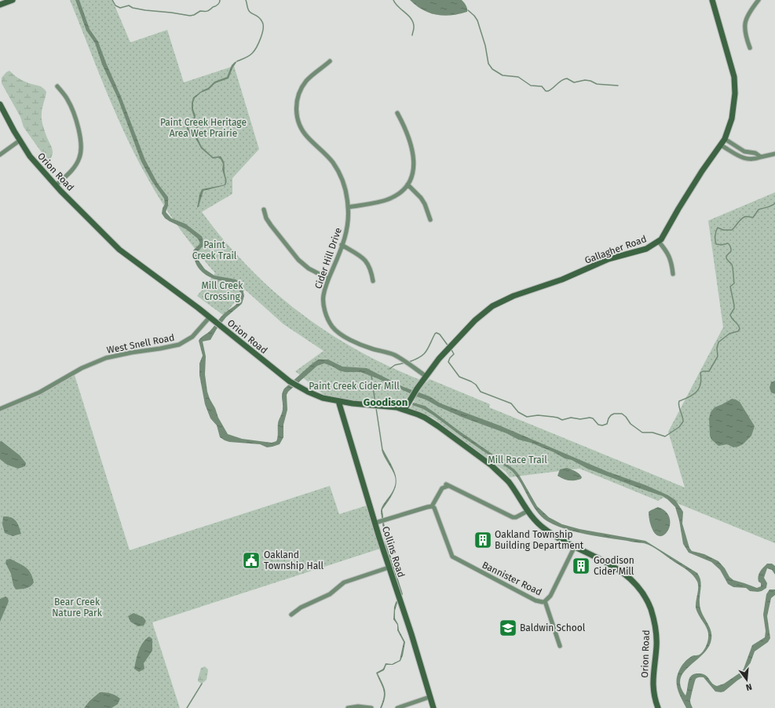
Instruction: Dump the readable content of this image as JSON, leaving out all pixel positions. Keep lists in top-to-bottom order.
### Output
{
  "streets": {
    "street": [
      "Orion Road",
      "Gallagher Road",
      "Cider Hill Drive",
      "West Snell Road",
      "Collins Road",
      "Bannister Road"
    ]
  },
  "crossings": [
    ["Orion Road", "Gallagher Road"],
    ["Orion Road", "West Snell Road"],
    ["Orion Road", "Collins Road"],
    ["Gallagher Road", "Cider Hill Drive"]
  ],
  "districts": ["Goodison"],
  "parks": [
    "Paint Creek Heritage Area Wet Prairie",
    "Paint Creek Trail",
    "Mill Creek Crossing",
    "Paint Creek Cider Mill",
    "Mill Race Trail",
    "Bear Creek Nature Park"
  ],
  "places": {
    "building": ["Oakland Township Building Department", "Goodison Cider Mill"],
    "public building": ["Oakland Township Hall"],
    "school or university": ["Baldwin School"]
  },
  "north": "bottom"
}
